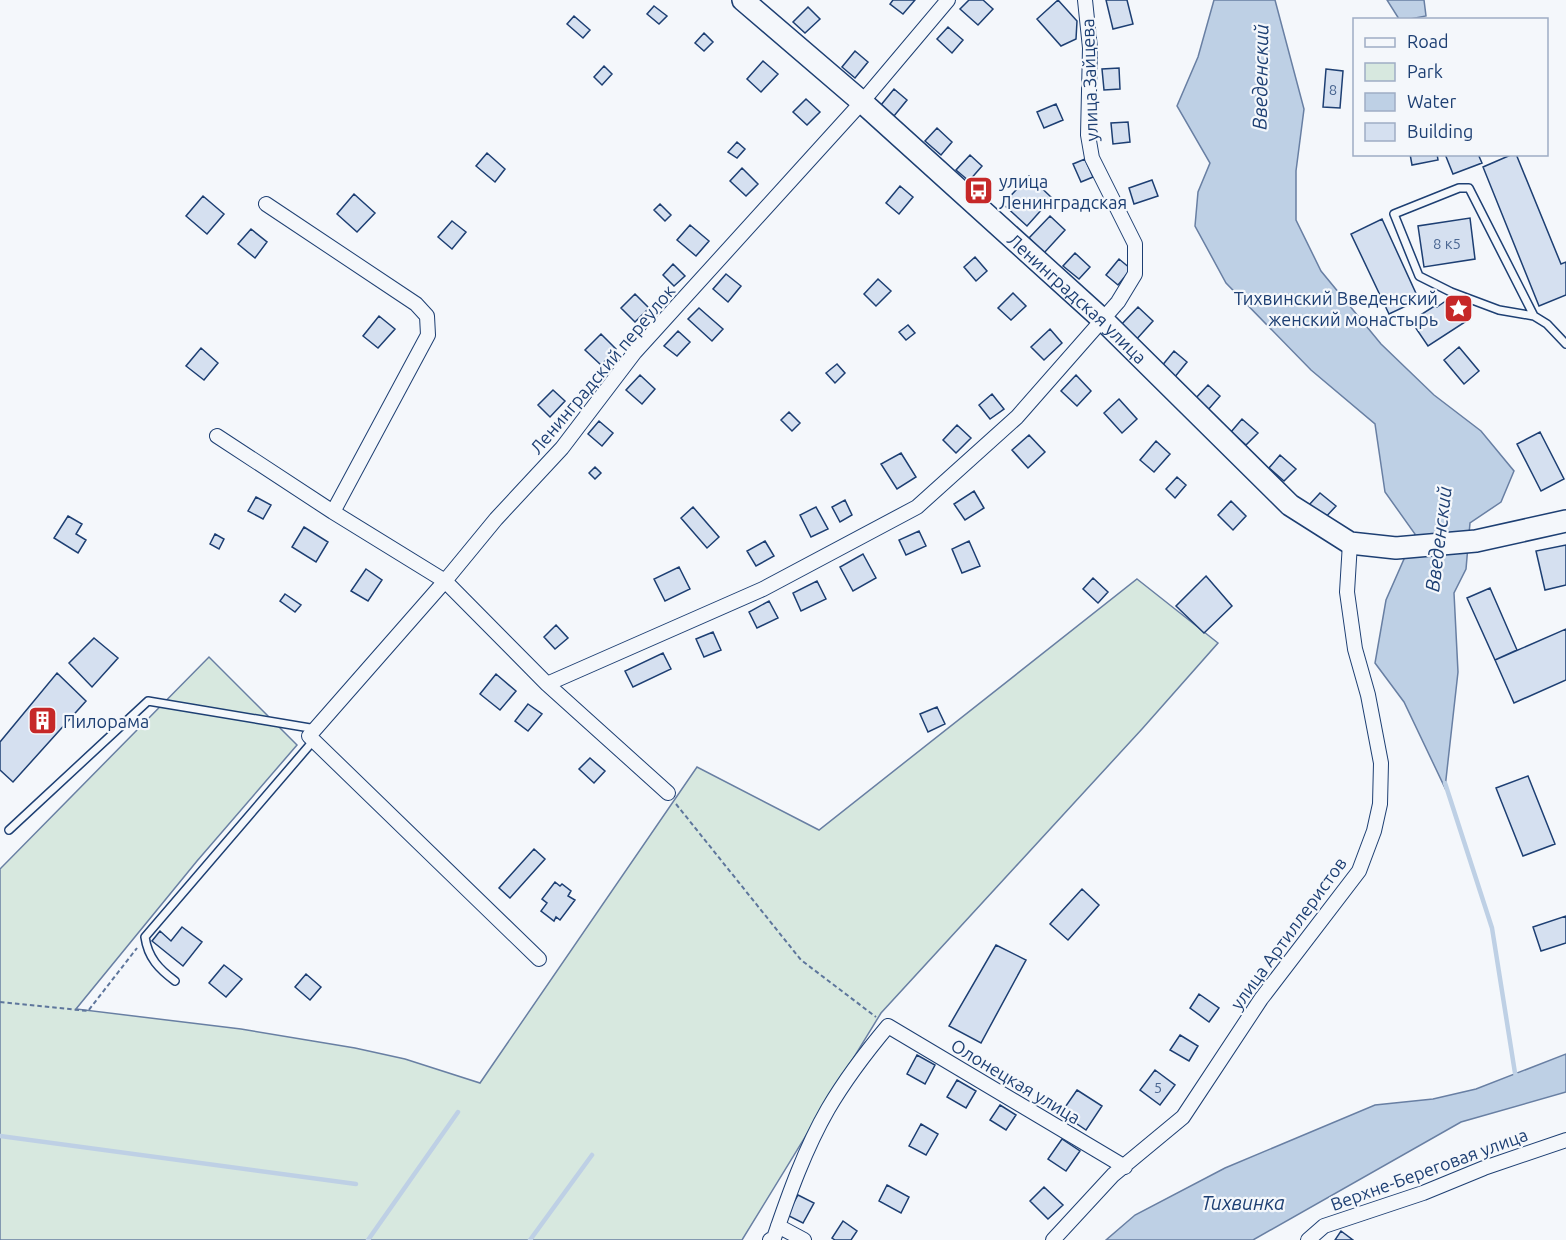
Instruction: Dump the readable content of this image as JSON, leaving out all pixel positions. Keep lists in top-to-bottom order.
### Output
{
  "streets": {
    "main road": ["Ленинградская улица"],
    "street": [
      "улица Зайцева",
      "Ленинградский переулок",
      "улица Артиллеристов",
      "Олонецкая улица",
      "Верхне-Береговая улица"
    ]
  },
  "crossings": [
    ["улица Зайцева", "Ленинградская улица"],
    ["Ленинградская улица", "Ленинградский переулок"],
    ["Ленинградская улица", "улица Артиллеристов"],
    ["улица Артиллеристов", "Олонецкая улица"]
  ],
  "water": ["Введенский", "Тихвинка"],
  "places": {
    "bus stop": ["улица Ленинградская"],
    "place": ["Тихвинский Введенский женский монастырь"],
    "building": ["Пилорама"]
  },
  "house_numbers": ["8", "8 к5", "5"],
  "legend": [
    "Road",
    "Park",
    "Water",
    "Building"
  ]
}
